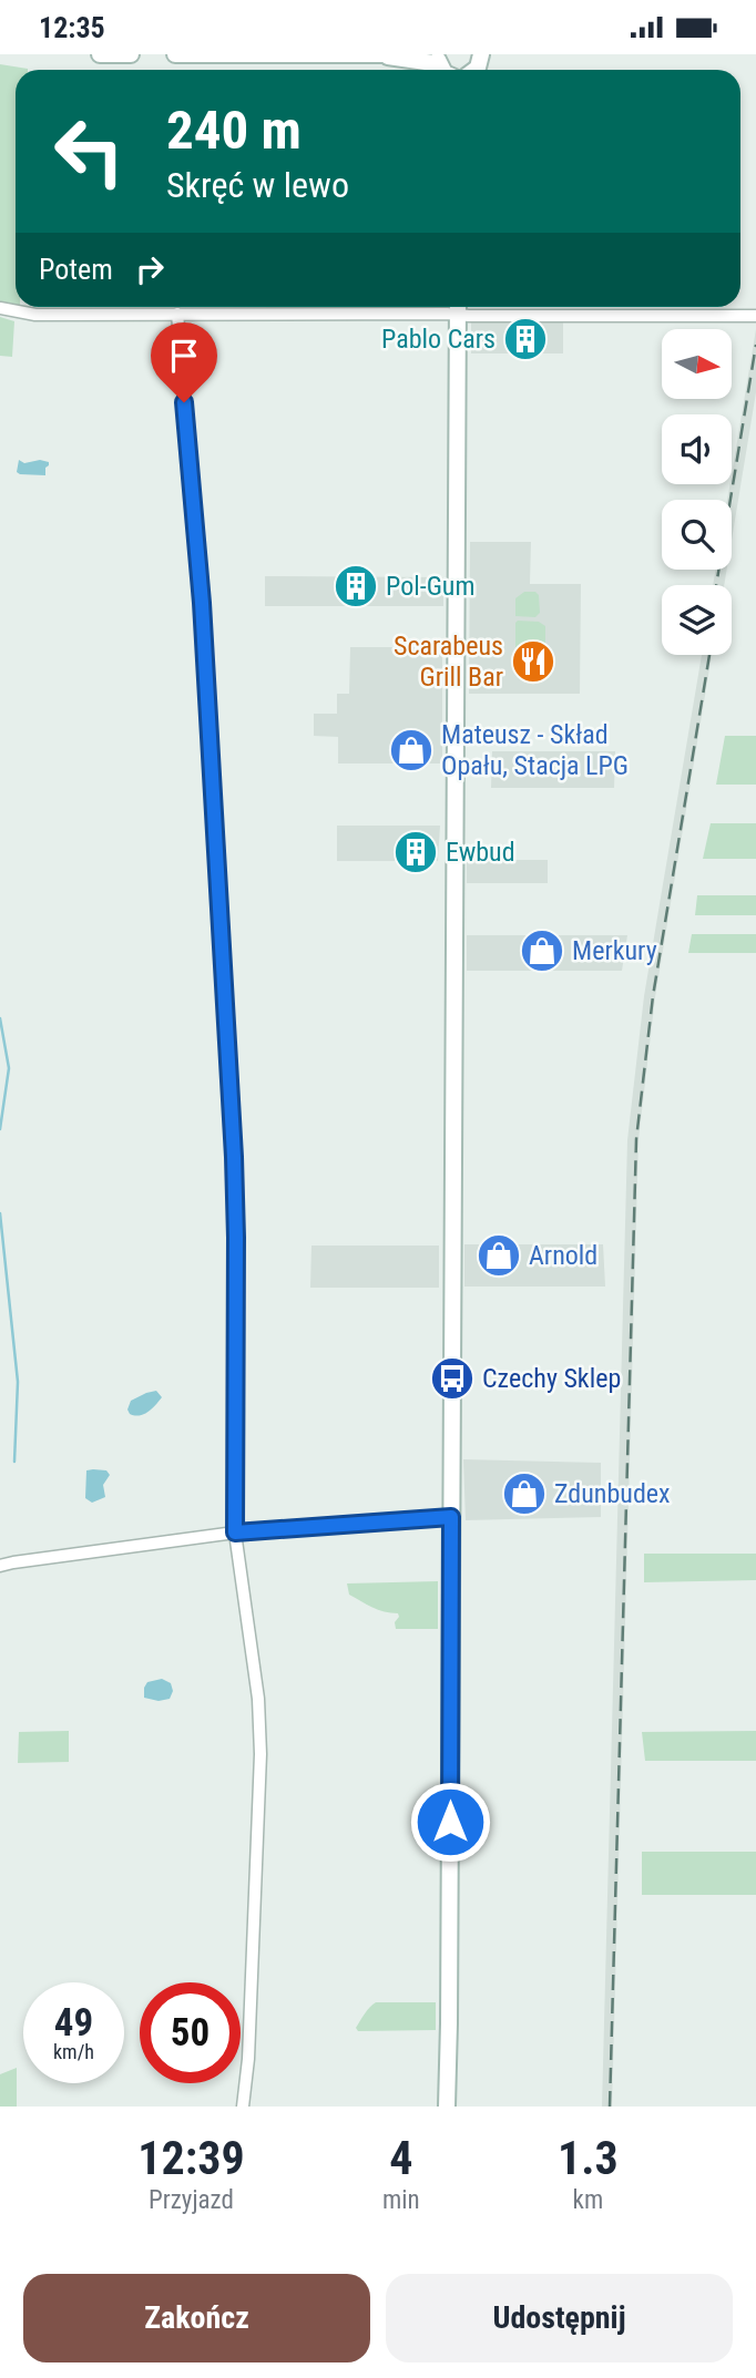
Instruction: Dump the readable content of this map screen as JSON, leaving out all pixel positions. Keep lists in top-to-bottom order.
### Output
{
  "places": {
    "building": ["Pablo Cars", "Pol-Gum", "Ewbud"],
    "restaurant": ["Scarabeus Grill Bar"],
    "shop": [
      "Mateusz - Skład Opału, Stacja LPG",
      "Merkury",
      "Arnold",
      "Zdunbudex"
    ],
    "bus stop": ["Czechy Sklep"]
  },
  "north": "right",
  "page": {
    "status": "12:35",
    "turn": ["240 m", "Skręć w lewo"],
    "then": "Potem",
    "speed": "49 km/h",
    "limit": "50",
    "eta": [
      "12:39",
      "Przyjazd",
      "4",
      "min",
      "1.3",
      "km"
    ],
    "buttons": ["Zakończ", "Udostępnij"]
  }
}
